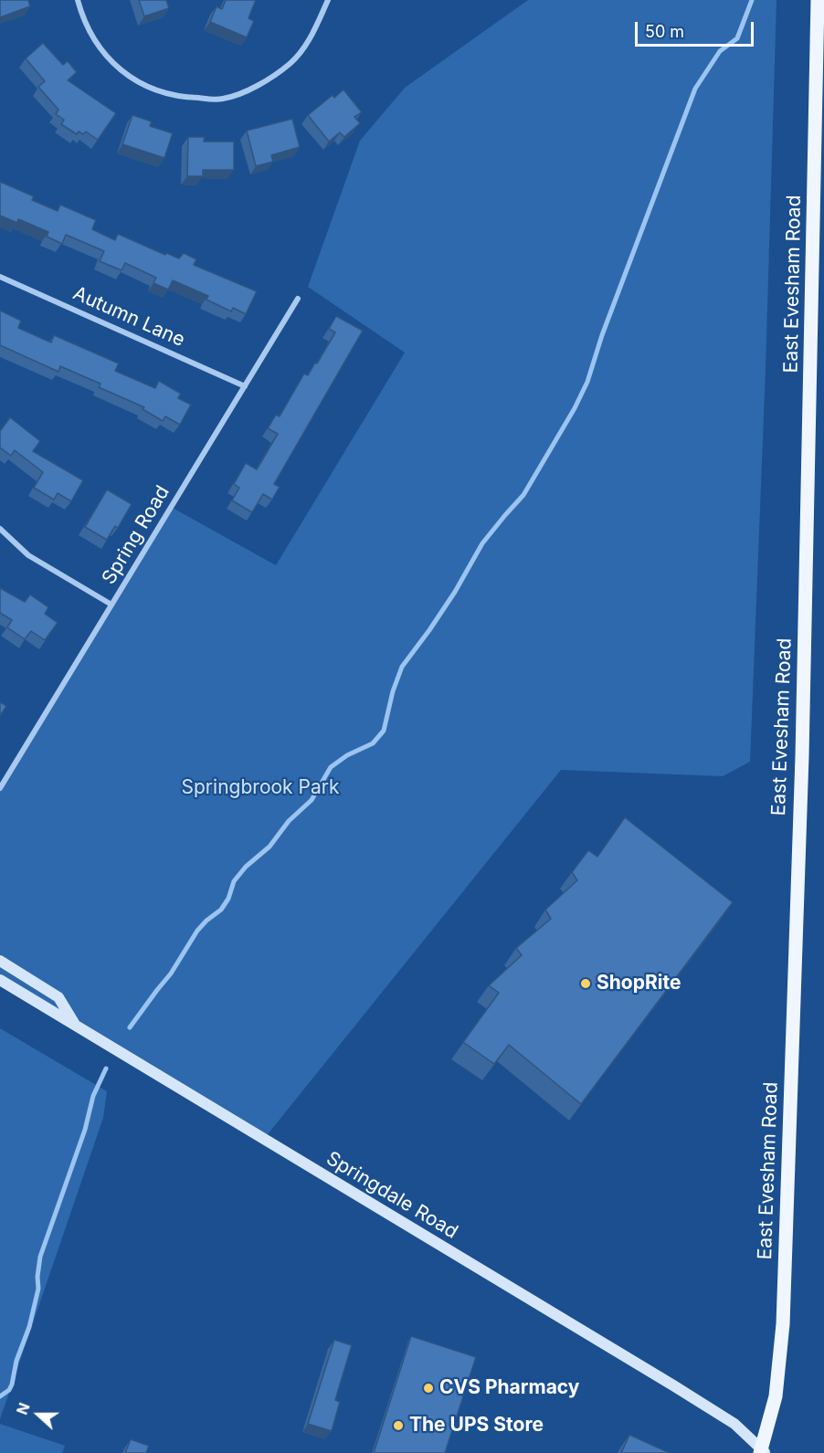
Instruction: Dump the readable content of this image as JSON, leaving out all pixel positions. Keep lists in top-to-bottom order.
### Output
{
  "streets": {
    "main road": ["East Evesham Road", "Springdale Road"],
    "street": ["Autumn Lane", "Spring Road"]
  },
  "crossings": [
    ["East Evesham Road", "Springdale Road"],
    ["Autumn Lane", "Spring Road"]
  ],
  "parks": ["Springbrook Park"],
  "places": ["ShopRite", "CVS Pharmacy", "The UPS Store"],
  "scale_bar": "50 m",
  "north": "left"
}
